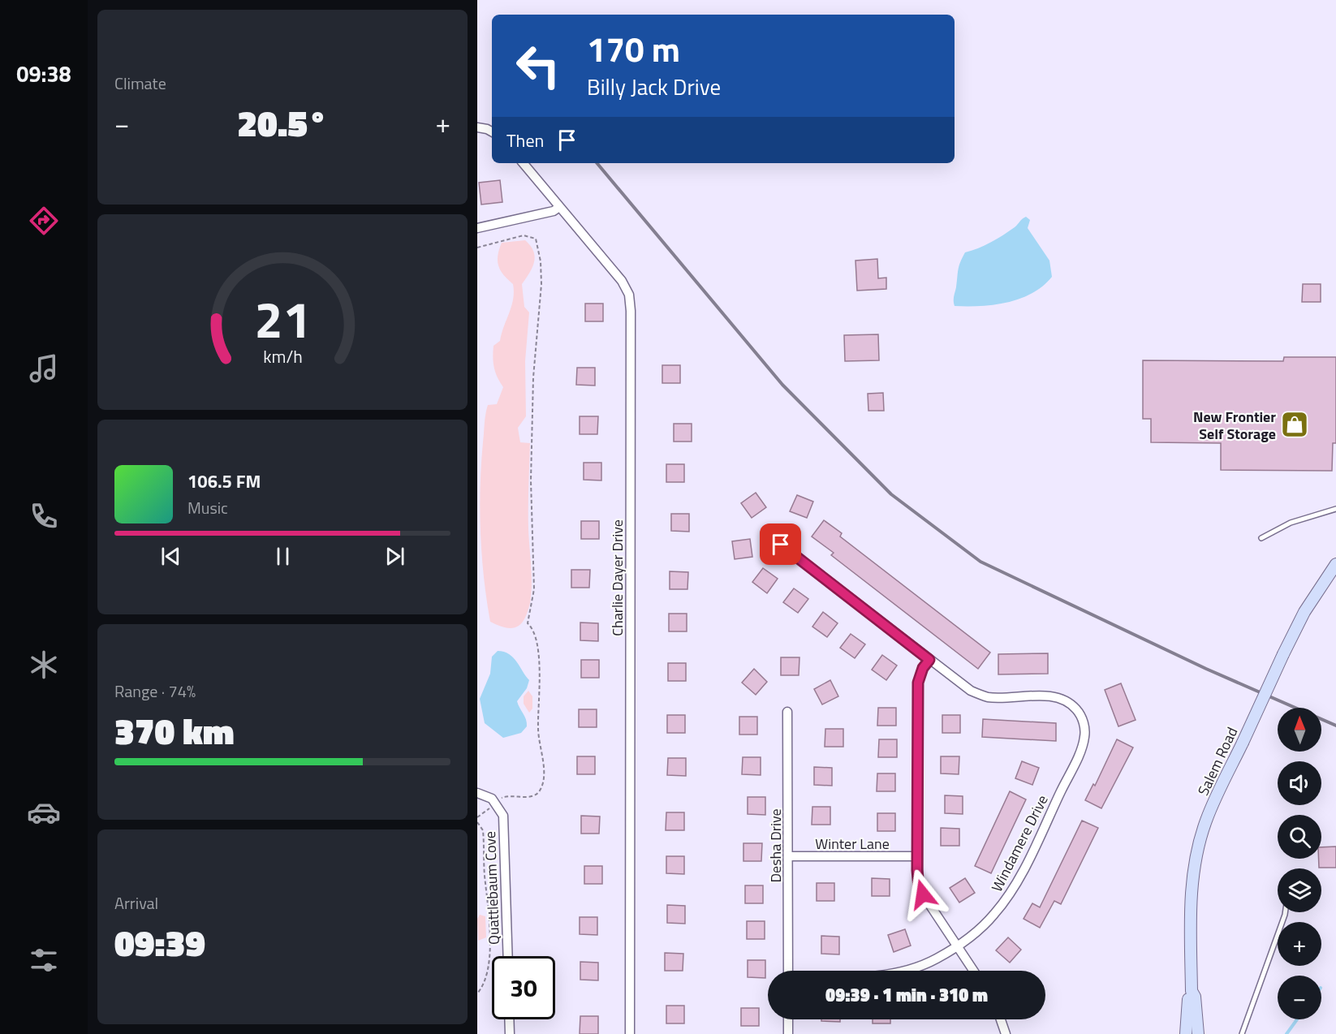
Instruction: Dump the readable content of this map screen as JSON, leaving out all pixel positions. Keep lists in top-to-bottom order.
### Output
{
  "streets": {
    "main road": ["Salem Road"],
    "street": [
      "Charlie Dayer Drive",
      "Winter Lane",
      "Windamere Drive",
      "Desha Drive",
      "Quattlebaum Cove"
    ]
  },
  "crossings": [
    ["Winter Lane", "Desha Drive"]
  ],
  "places": {
    "shop": ["New Frontier Self Storage"]
  },
  "north": "top",
  "page": {
    "tabs": "09:38",
    "tile": [
      "Climate",
      ["Range · 74%", "370 km"],
      ["Arrival", "09:39"]
    ],
    "turn": ["170 m", "Billy Jack Drive"],
    "heat": ["−", "20.5°", "+"],
    "then": "Then",
    "song": ["106.5 FM", "Music"],
    "map_buttons": ["+", "−"],
    "limit": "30",
    "trip": "09:39 · 1 min · 310 m",
    "gauge": ["21", "km/h"]
  }
}
